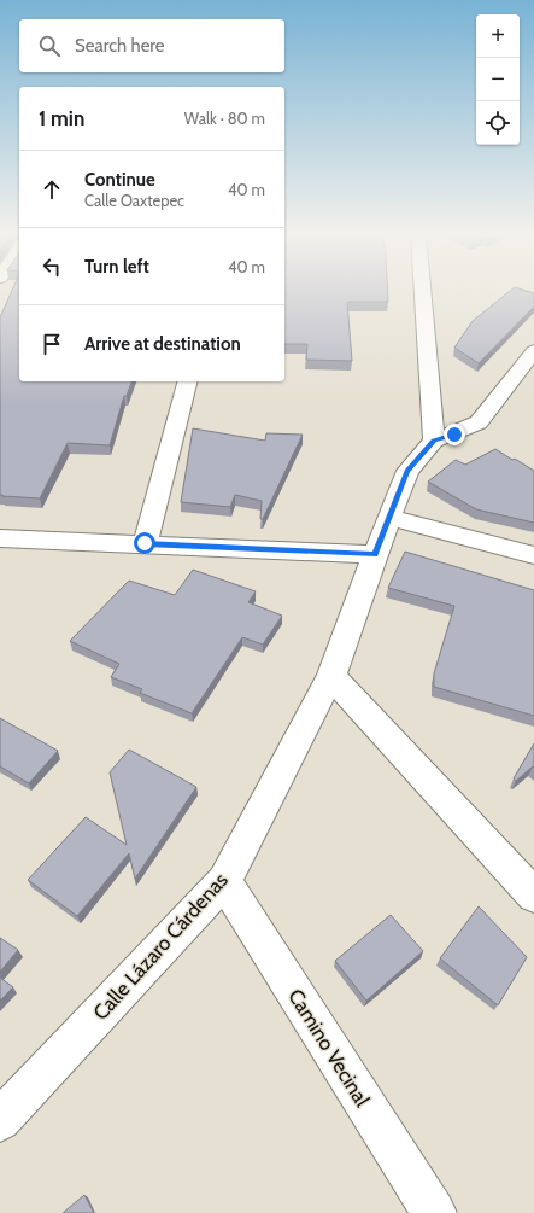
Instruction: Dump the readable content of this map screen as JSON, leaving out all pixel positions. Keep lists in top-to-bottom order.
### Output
{
  "streets": {
    "street": ["Calle Lázaro Cárdenas", "Camino Vecinal"]
  },
  "crossings": [
    ["Calle Lázaro Cárdenas", "Camino Vecinal"]
  ],
  "page": {
    "map_buttons": ["+", "−"],
    "search": "Search here",
    "heading": ["1 min", "Walk · 80 m"],
    "list": [
      ["Continue", "Calle Oaxtepec", "40 m"],
      ["Turn left", "40 m"],
      "Arrive at destination"
    ]
  }
}
